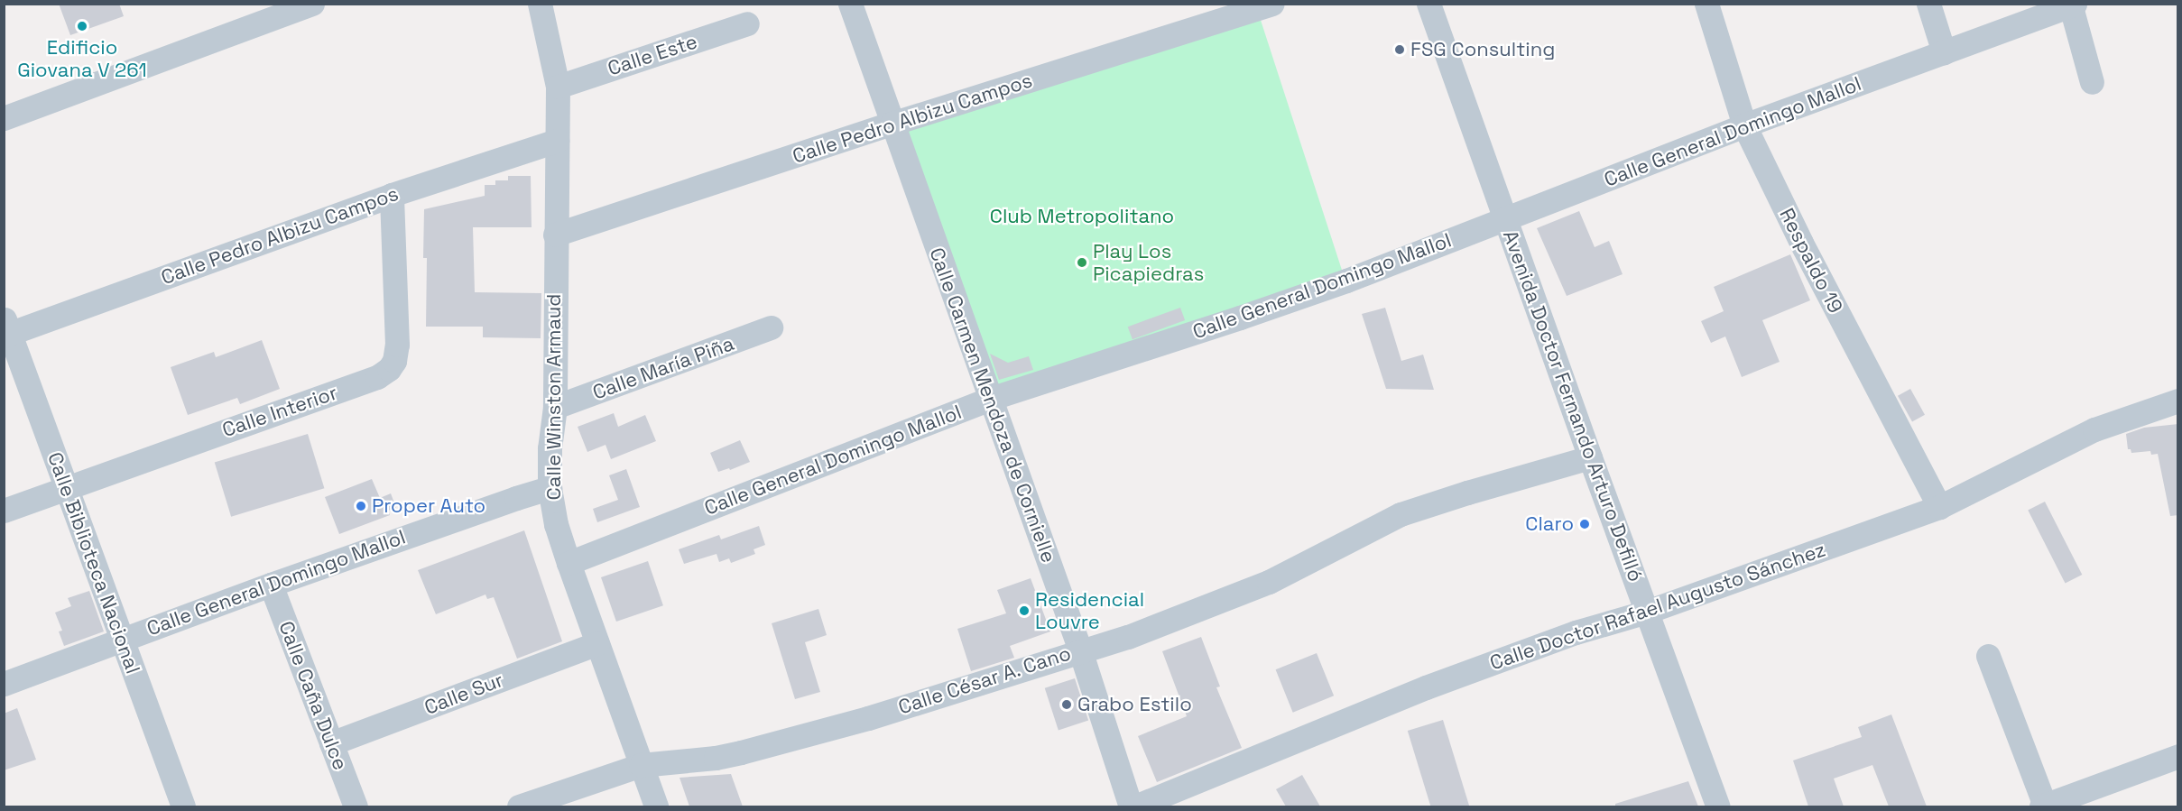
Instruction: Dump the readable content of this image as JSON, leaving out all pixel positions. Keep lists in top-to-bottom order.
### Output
{
  "streets": {
    "street": [
      "Calle Este",
      "Calle Pedro Albizu Campos",
      "Calle General Domingo Mallol",
      "Respaldo 19",
      "Calle María Piña",
      "Calle Winston Armaud",
      "Calle Carmen Mendoza de Cornielle",
      "Avenida Doctor Fernando Arturo Defilló",
      "Calle Interior",
      "Calle Biblioteca Nacional",
      "Calle Doctor Rafael Augusto Sánchez",
      "Calle César A. Cano",
      "Calle Sur",
      "Calle Caña Dulce"
    ]
  },
  "crossings": [
    ["Calle Este", "Calle Winston Armaud"],
    ["Calle Pedro Albizu Campos", "Calle Winston Armaud"],
    ["Calle Pedro Albizu Campos", "Calle Carmen Mendoza de Cornielle"],
    ["Calle Pedro Albizu Campos", "Calle Interior"],
    ["Calle Pedro Albizu Campos", "Calle Biblioteca Nacional"],
    ["Calle General Domingo Mallol", "Respaldo 19"],
    ["Calle General Domingo Mallol", "Calle Winston Armaud"],
    ["Calle General Domingo Mallol", "Calle Carmen Mendoza de Cornielle"],
    ["Calle General Domingo Mallol", "Avenida Doctor Fernando Arturo Defilló"],
    ["Calle General Domingo Mallol", "Calle Biblioteca Nacional"],
    ["Calle General Domingo Mallol", "Calle Caña Dulce"],
    ["Respaldo 19", "Calle Doctor Rafael Augusto Sánchez"],
    ["Calle María Piña", "Calle Winston Armaud"],
    ["Calle Winston Armaud", "Calle César A. Cano"],
    ["Calle Winston Armaud", "Calle Sur"],
    ["Calle Carmen Mendoza de Cornielle", "Calle César A. Cano"],
    ["Avenida Doctor Fernando Arturo Defilló", "Calle Doctor Rafael Augusto Sánchez"],
    ["Avenida Doctor Fernando Arturo Defilló", "Calle César A. Cano"],
    ["Calle Interior", "Calle Biblioteca Nacional"],
    ["Calle Sur", "Calle Caña Dulce"]
  ],
  "parks": ["Club Metropolitano"],
  "places": [
    "Edificio Giovana V 261",
    "FSG Consulting",
    "Play Los Picapiedras",
    "Proper Auto",
    "Claro",
    "Residencial Louvre",
    "Grabo Estilo"
  ]
}
